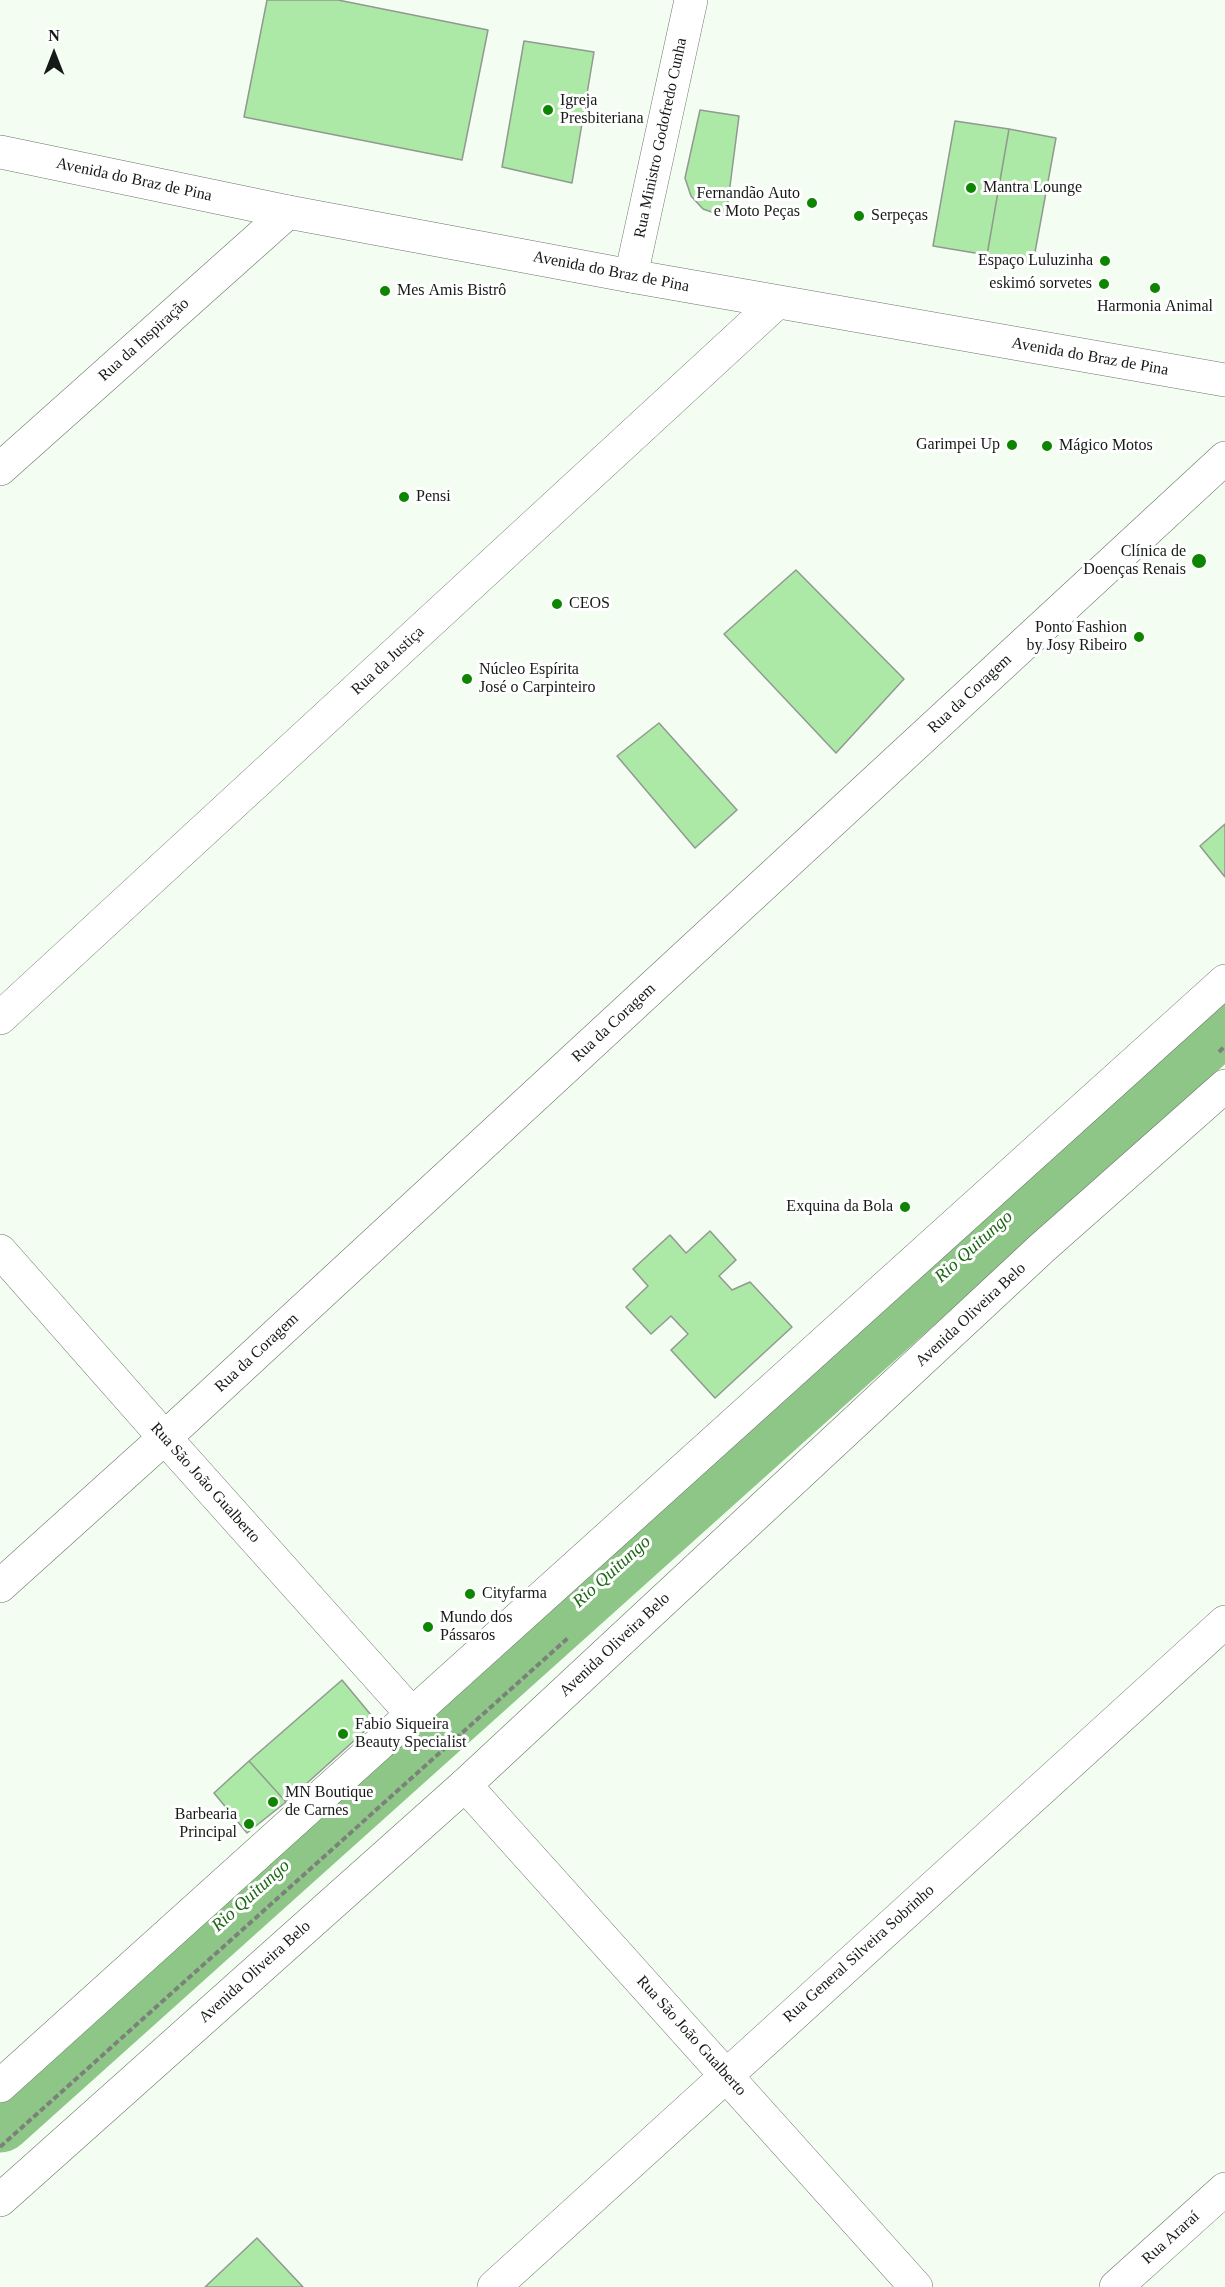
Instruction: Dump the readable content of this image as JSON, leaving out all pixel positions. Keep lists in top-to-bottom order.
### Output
{
  "streets": {
    "street": [
      "Rua Ministro Godofredo Cunha",
      "Avenida do Braz de Pina",
      "Rua da Inspiração",
      "Rua da Justiça",
      "Rua da Coragem",
      "Avenida Oliveira Belo",
      "Rua São João Gualberto",
      "Rua General Silveira Sobrinho",
      "Rua Araraí"
    ]
  },
  "crossings": [
    ["Rua Ministro Godofredo Cunha", "Avenida do Braz de Pina"],
    ["Avenida do Braz de Pina", "Rua da Inspiração"],
    ["Avenida do Braz de Pina", "Rua da Justiça"],
    ["Rua da Coragem", "Rua São João Gualberto"],
    ["Avenida Oliveira Belo", "Rua São João Gualberto"],
    ["Rua São João Gualberto", "Rua General Silveira Sobrinho"]
  ],
  "water": ["Rio Quitungo"],
  "places": [
    "Igreja Presbiteriana",
    "Mantra Lounge",
    "Fernandão Auto e Moto Peças",
    "Serpeças",
    "Espaço Luluzinha",
    "eskimó sorvetes",
    "Harmonia Animal",
    "Mes Amis Bistrô",
    "Garimpei Up",
    "Mágico Motos",
    "Pensi",
    "Clínica de Doenças Renais",
    "CEOS",
    "Ponto Fashion by Josy Ribeiro",
    "Núcleo Espírita José o Carpinteiro",
    "Exquina da Bola",
    "Cityfarma",
    "Mundo dos Pássaros",
    "Fabio Siqueira Beauty Specialist",
    "MN Boutique de Carnes",
    "Barbearia Principal"
  ],
  "north": "top"
}
